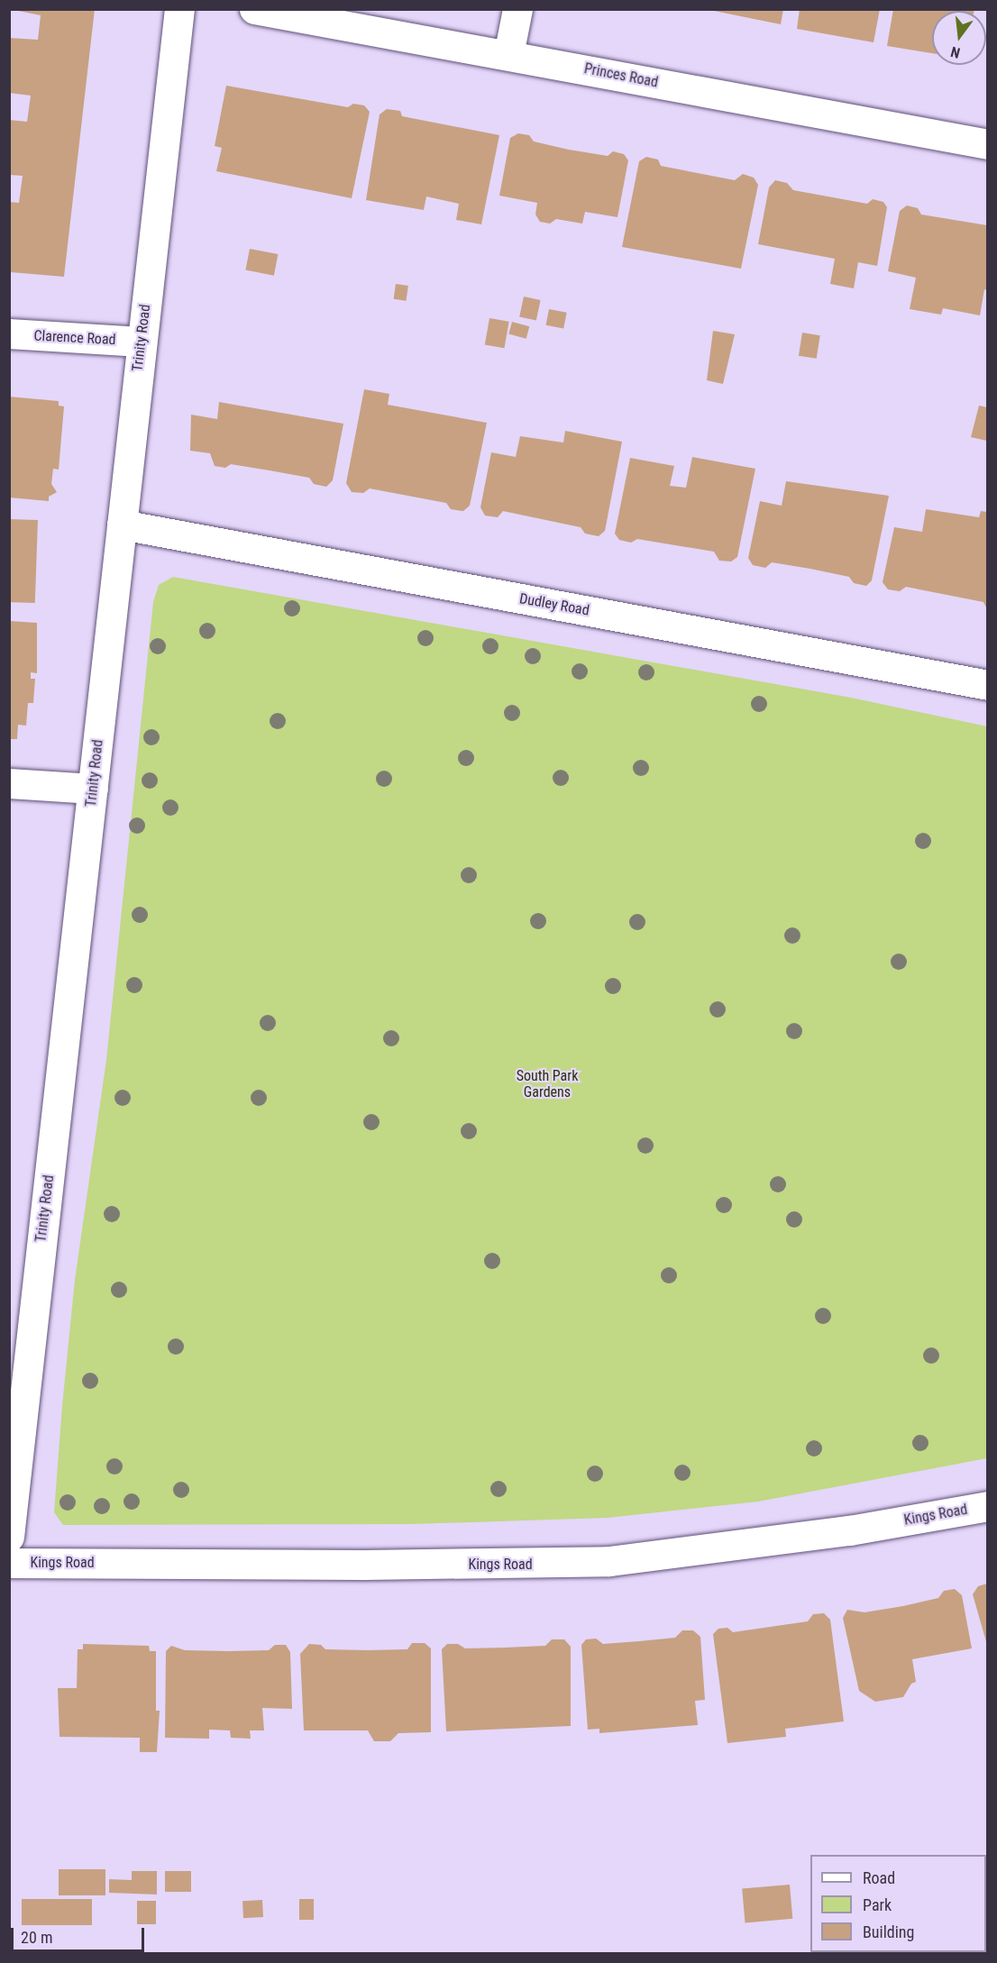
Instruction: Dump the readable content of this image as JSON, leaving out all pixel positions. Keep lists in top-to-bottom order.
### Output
{
  "streets": {
    "street": [
      "Princes Road",
      "Clarence Road",
      "Trinity Road",
      "Dudley Road",
      "Kings Road"
    ]
  },
  "crossings": [
    ["Clarence Road", "Trinity Road"],
    ["Trinity Road", "Dudley Road"]
  ],
  "parks": ["South Park Gardens"],
  "legend": ["Road", "Park", "Building"],
  "scale_bar": "20 m",
  "north": "bottom"
}
